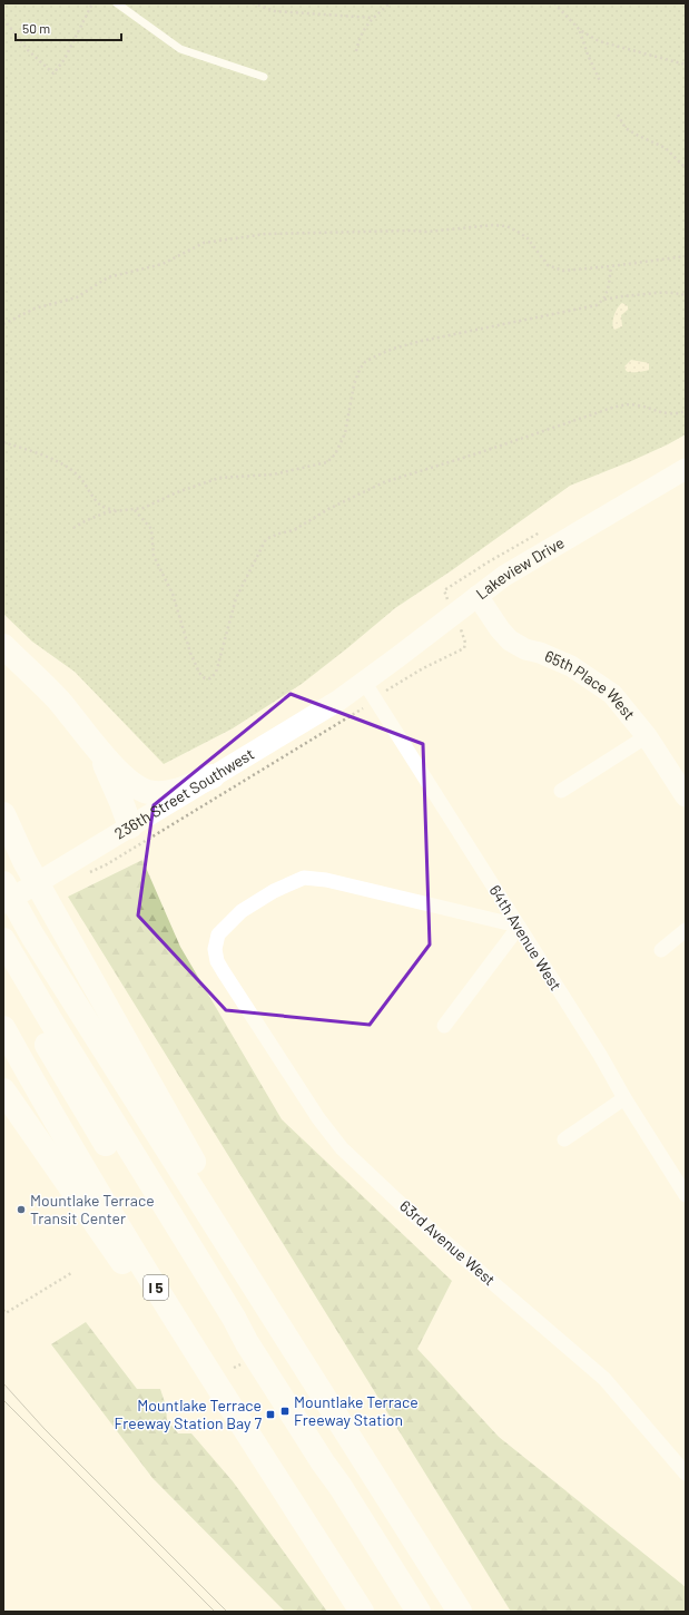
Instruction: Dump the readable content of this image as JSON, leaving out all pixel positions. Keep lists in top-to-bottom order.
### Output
{
  "streets": {
    "highway": ["I 5"],
    "street": [
      "Lakeview Drive",
      "65th Place West",
      "236th Street Southwest",
      "64th Avenue West",
      "63rd Avenue West"
    ]
  },
  "crossings": [
    ["Lakeview Drive", "65th Place West"],
    ["Lakeview Drive", "236th Street Southwest"],
    ["Lakeview Drive", "64th Avenue West"],
    ["236th Street Southwest", "64th Avenue West"],
    ["64th Avenue West", "63rd Avenue West"]
  ],
  "places": {
    "other": ["Mountlake Terrace Transit Center"],
    "transit": ["Mountlake Terrace Freeway Station", "Mountlake Terrace Freeway Station Bay 7"]
  },
  "scale_bar": "50 m"
}
